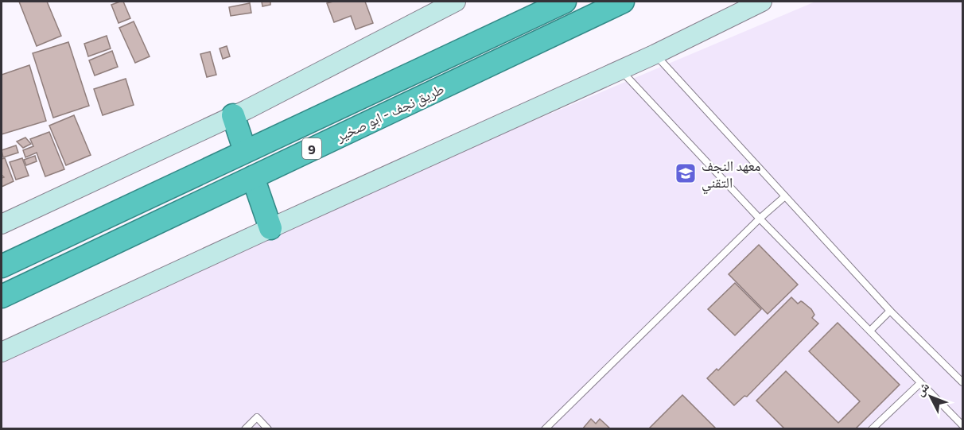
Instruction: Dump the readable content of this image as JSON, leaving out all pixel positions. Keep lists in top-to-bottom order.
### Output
{
  "streets": {
    "highway": ["طريق نجف - ابو صخير", "9"]
  },
  "places": {
    "school or university": ["معهد النجف التقني"]
  },
  "north": "top left"
}
